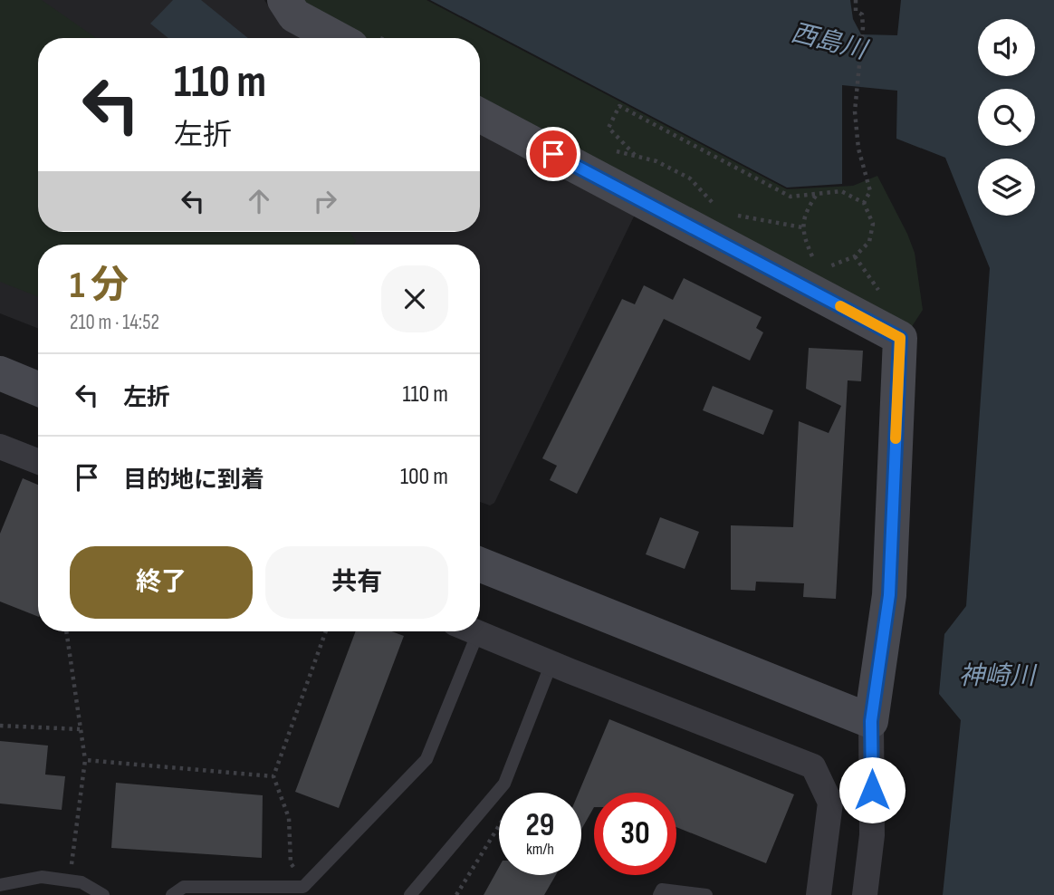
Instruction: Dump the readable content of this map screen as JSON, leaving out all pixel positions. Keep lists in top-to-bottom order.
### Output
{
  "water": ["西島川", "神崎川"],
  "page": {
    "turn": ["110 m", "左折"],
    "heading": ["1 分", "210 m · 14:52"],
    "list": [
      {
        "name": "左折",
        "value": "110 m"
      },
      {
        "name": "目的地に到着",
        "value": "100 m"
      }
    ],
    "buttons": ["終了", "共有"],
    "speed": "29 km/h",
    "limit": "30"
  }
}
